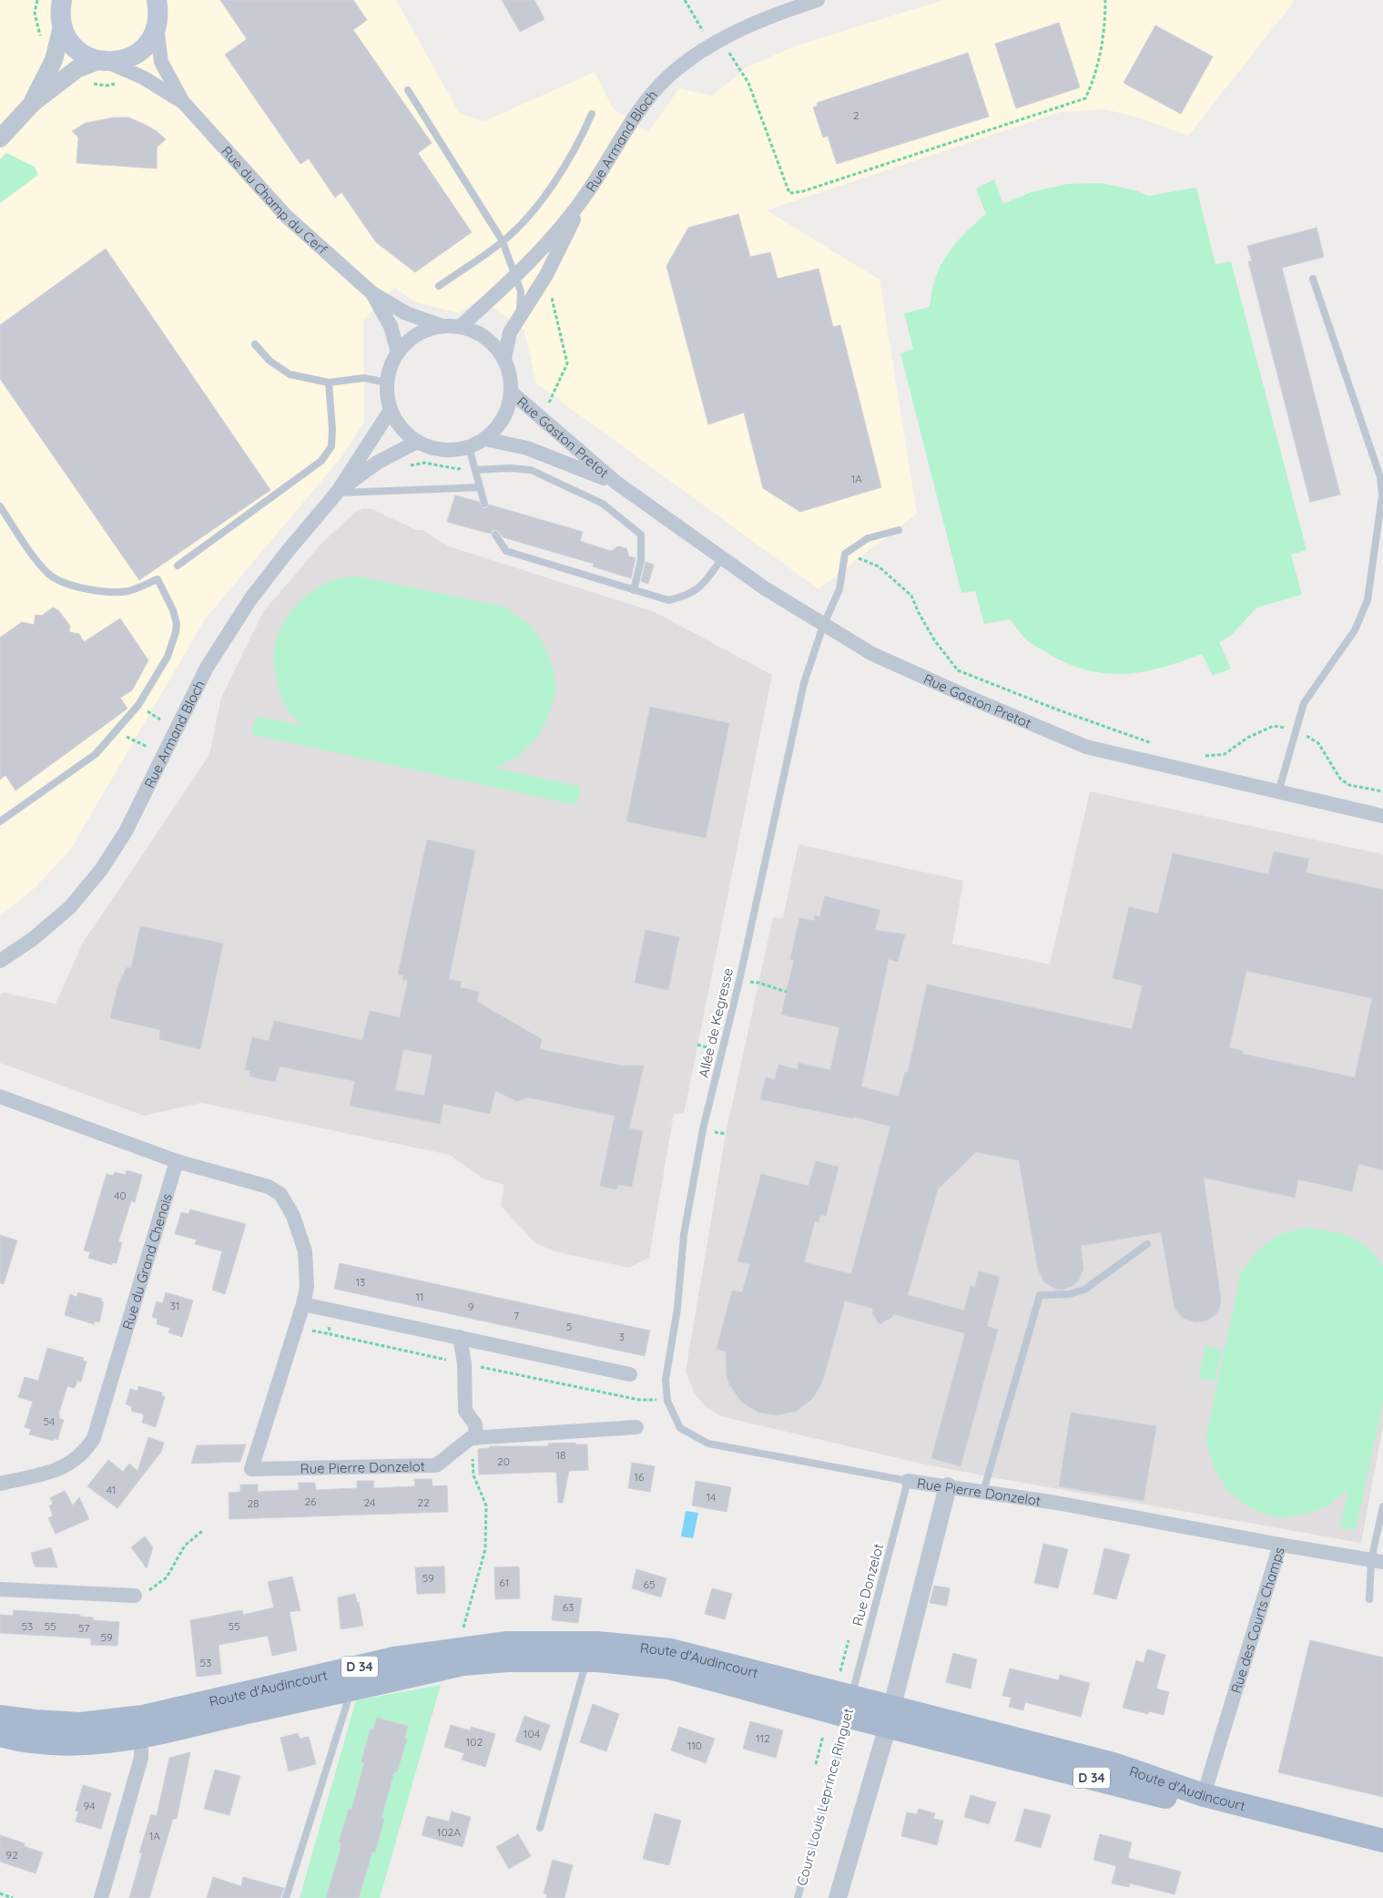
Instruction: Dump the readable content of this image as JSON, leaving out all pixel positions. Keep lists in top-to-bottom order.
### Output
{
  "streets": {
    "main road": ["Route d'Audincourt", "D 34"],
    "street": [
      "Rue Armand Bloch",
      "Rue du Champ du Cerf",
      "Rue Gaston Pretot",
      "Rue du Grand Chenois",
      "Rue Pierre Donzelot",
      "Rue des Courts Champs"
    ],
    "lane": ["Allée de Kegresse", "Rue Donzelot", "Cours Louis Leprince Ringuet"]
  },
  "crossings": [
    ["Rue Armand Bloch", "Rue du Champ du Cerf"],
    ["Rue Armand Bloch", "Rue Gaston Pretot"],
    ["Rue du Champ du Cerf", "Rue Gaston Pretot"],
    ["Rue Gaston Pretot", "Allée de Kegresse"],
    ["Allée de Kegresse", "Rue Pierre Donzelot"],
    ["Rue du Grand Chenois", "Rue Pierre Donzelot"],
    ["Rue Pierre Donzelot", "Rue Donzelot"],
    ["Rue Pierre Donzelot", "Rue des Courts Champs"],
    ["Rue Donzelot", "Route d'Audincourt"],
    ["Rue Donzelot", "Cours Louis Leprince Ringuet"],
    ["Rue des Courts Champs", "Route d'Audincourt"],
    ["Route d'Audincourt", "Cours Louis Leprince Ringuet"]
  ],
  "house_numbers": [
    "2",
    "1A",
    "40",
    "13",
    "11",
    "31",
    "9",
    "7",
    "5",
    "3",
    "54",
    "18",
    "20",
    "16",
    "41",
    "14",
    "26",
    "24",
    "22",
    "28",
    "59",
    "61",
    "65",
    "63",
    "53",
    "55",
    "55",
    "57",
    "59",
    "53",
    "104",
    "112",
    "102",
    "110",
    "94",
    "102A",
    "1A",
    "92"
  ]
}
